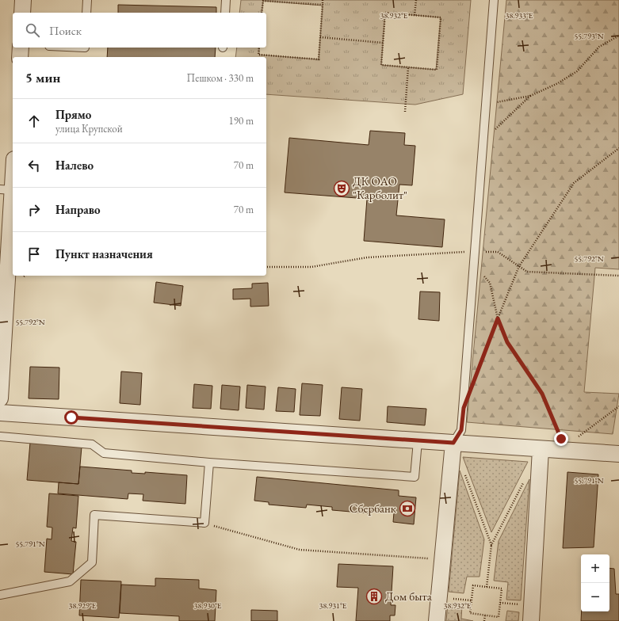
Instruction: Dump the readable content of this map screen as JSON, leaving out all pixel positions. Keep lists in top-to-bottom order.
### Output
{
  "places": {
    "theatre": ["ДК ОАО \"Карболит\""],
    "bank": ["Сбербанк"],
    "building": ["Дом быта"]
  },
  "page": {
    "search": "Поиск",
    "heading": ["5 мин", "Пешком · 330 m"],
    "list": [
      ["Прямо", "улица Крупской", "190 m"],
      ["Налево", "70 m"],
      ["Направо", "70 m"],
      "Пункт назначения"
    ],
    "map_buttons": ["+", "−"]
  },
  "coordinates": [
    "38.932°E",
    "38.933°E",
    "55.793°N",
    "55.792°N",
    "55.791°N",
    "38.929°E",
    "38.930°E",
    "38.931°E"
  ]
}
